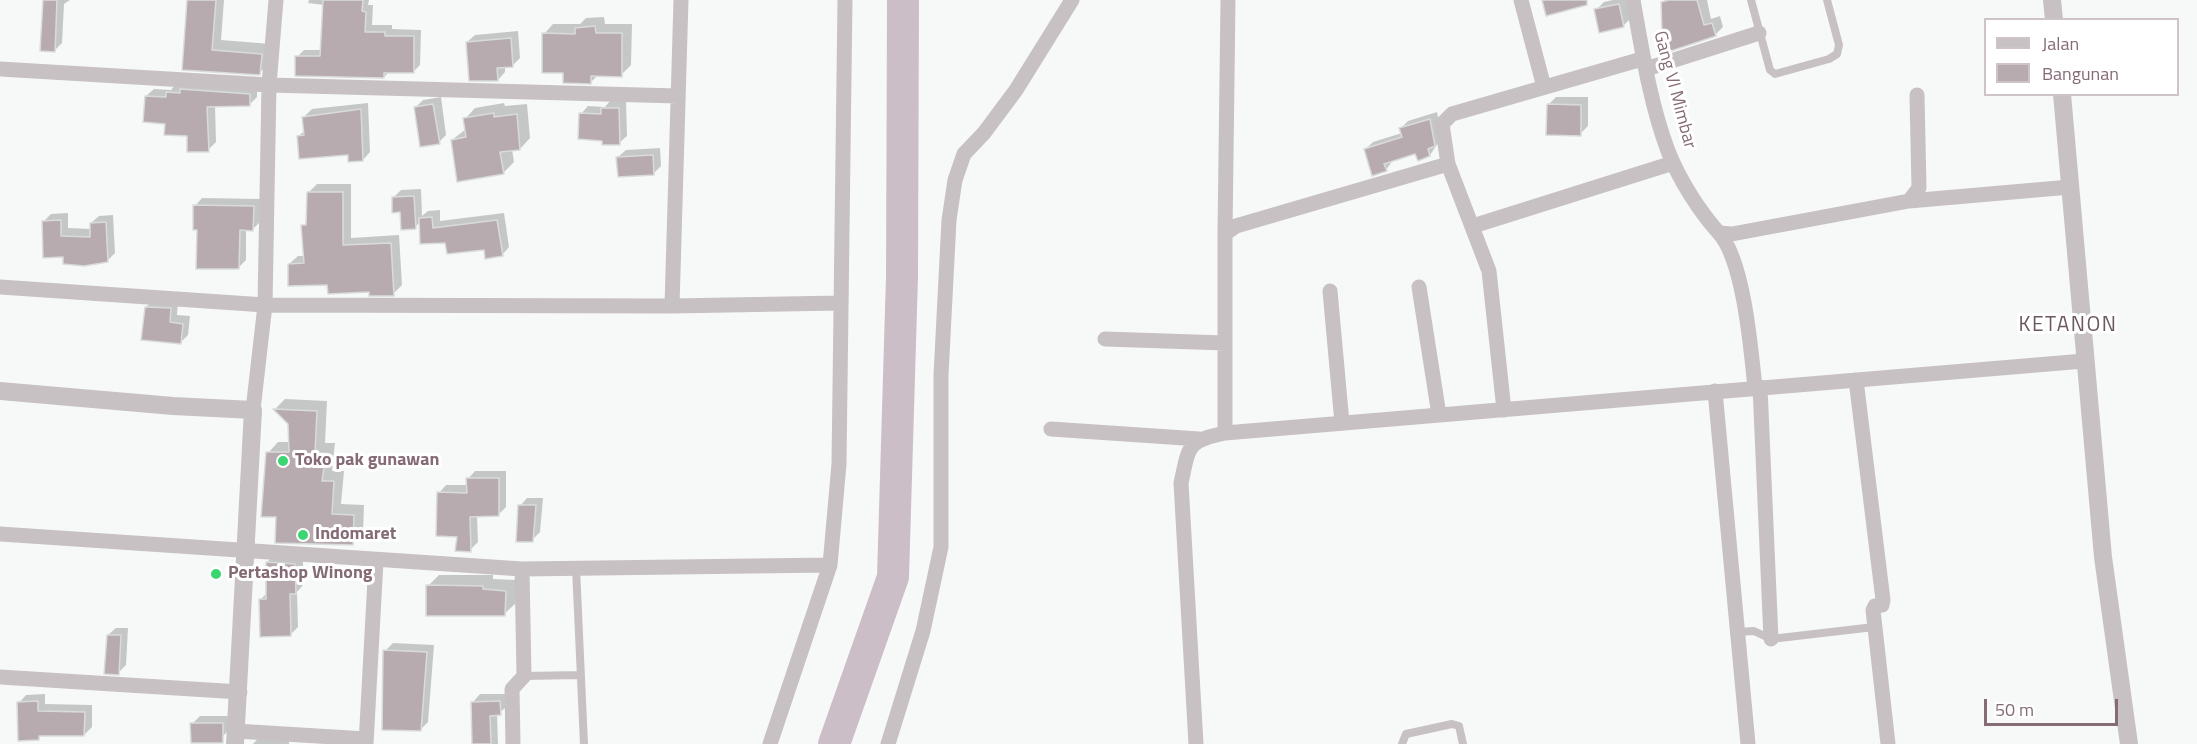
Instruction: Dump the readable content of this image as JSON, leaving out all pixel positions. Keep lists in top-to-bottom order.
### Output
{
  "streets": {
    "street": ["Gang VI Mimbar"]
  },
  "districts": ["KETANON"],
  "places": ["Toko pak gunawan", "Indomaret", "Pertashop Winong"],
  "legend": ["Jalan", "Bangunan"],
  "scale_bar": "50 m"
}
